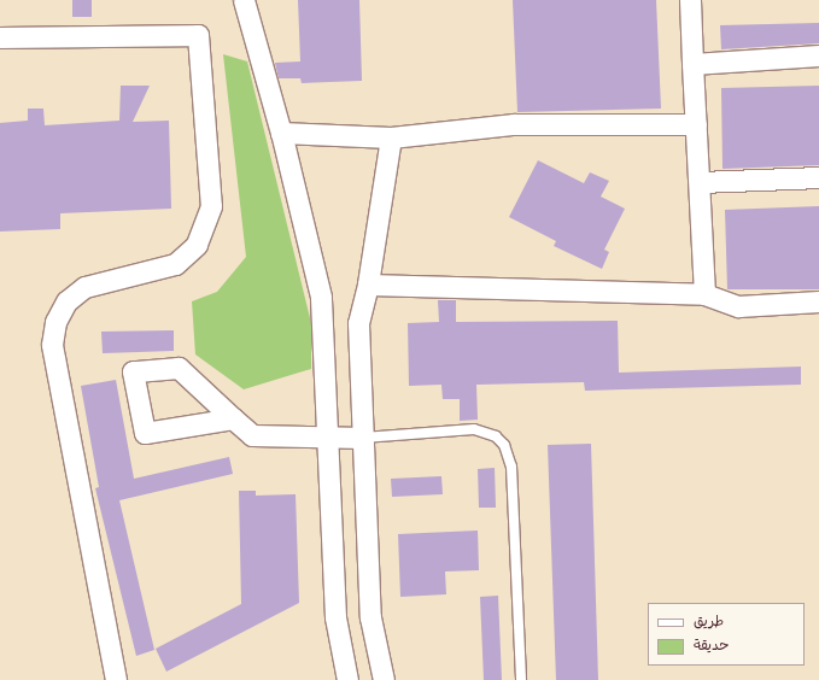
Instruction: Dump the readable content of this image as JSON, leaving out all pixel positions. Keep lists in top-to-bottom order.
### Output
{
  "legend": ["طريق", "حديقة"]
}
